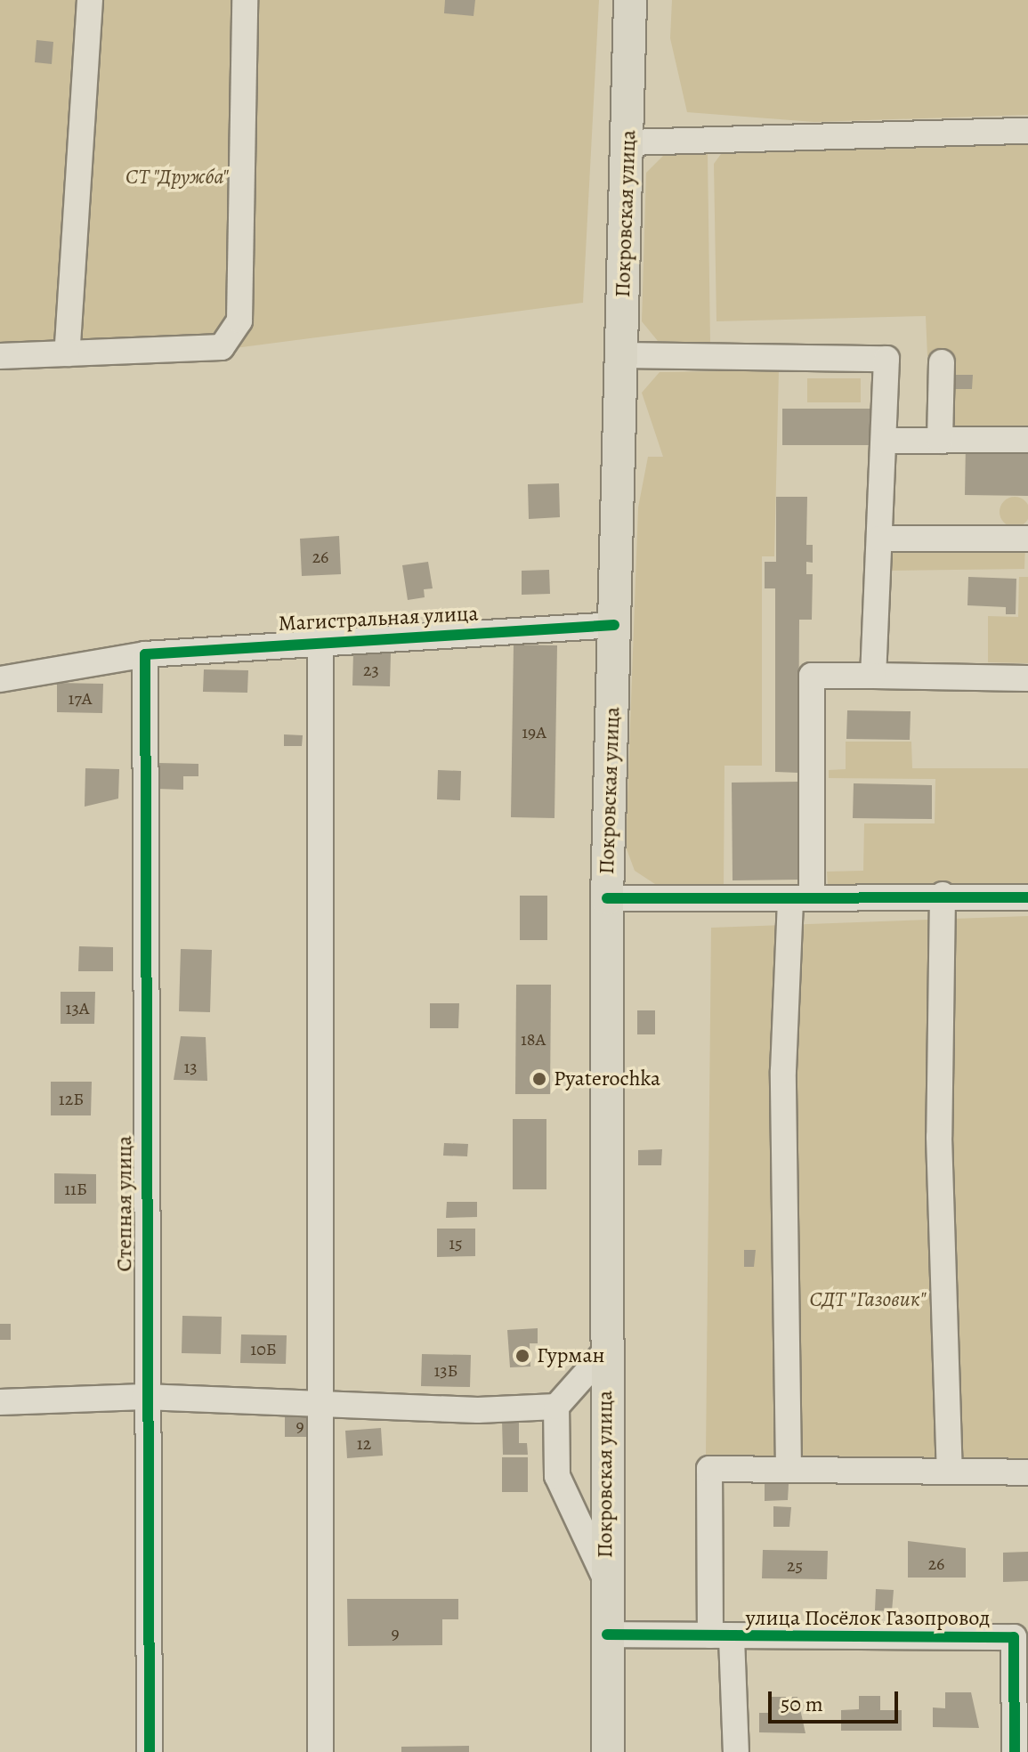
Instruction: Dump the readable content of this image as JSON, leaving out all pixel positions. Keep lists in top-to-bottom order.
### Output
{
  "streets": {
    "main road": ["Покровская улица"],
    "street": ["Магистральная улица", "Степная улица", "улица Посёлок Газопровод"]
  },
  "crossings": [
    ["Покровская улица", "Магистральная улица"],
    ["Покровская улица", "улица Посёлок Газопровод"],
    ["Магистральная улица", "Степная улица"]
  ],
  "parks": ["СТ \"Дружба\"", "СДТ \"Газовик\""],
  "places": ["Pyaterochka", "Гурман"],
  "house_numbers": [
    "26",
    "23",
    "17А",
    "19А",
    "13А",
    "18А",
    "13",
    "12Б",
    "11Б",
    "15",
    "10Б",
    "13Б",
    "9",
    "12",
    "26",
    "25",
    "9"
  ],
  "scale_bar": "50 m"
}
